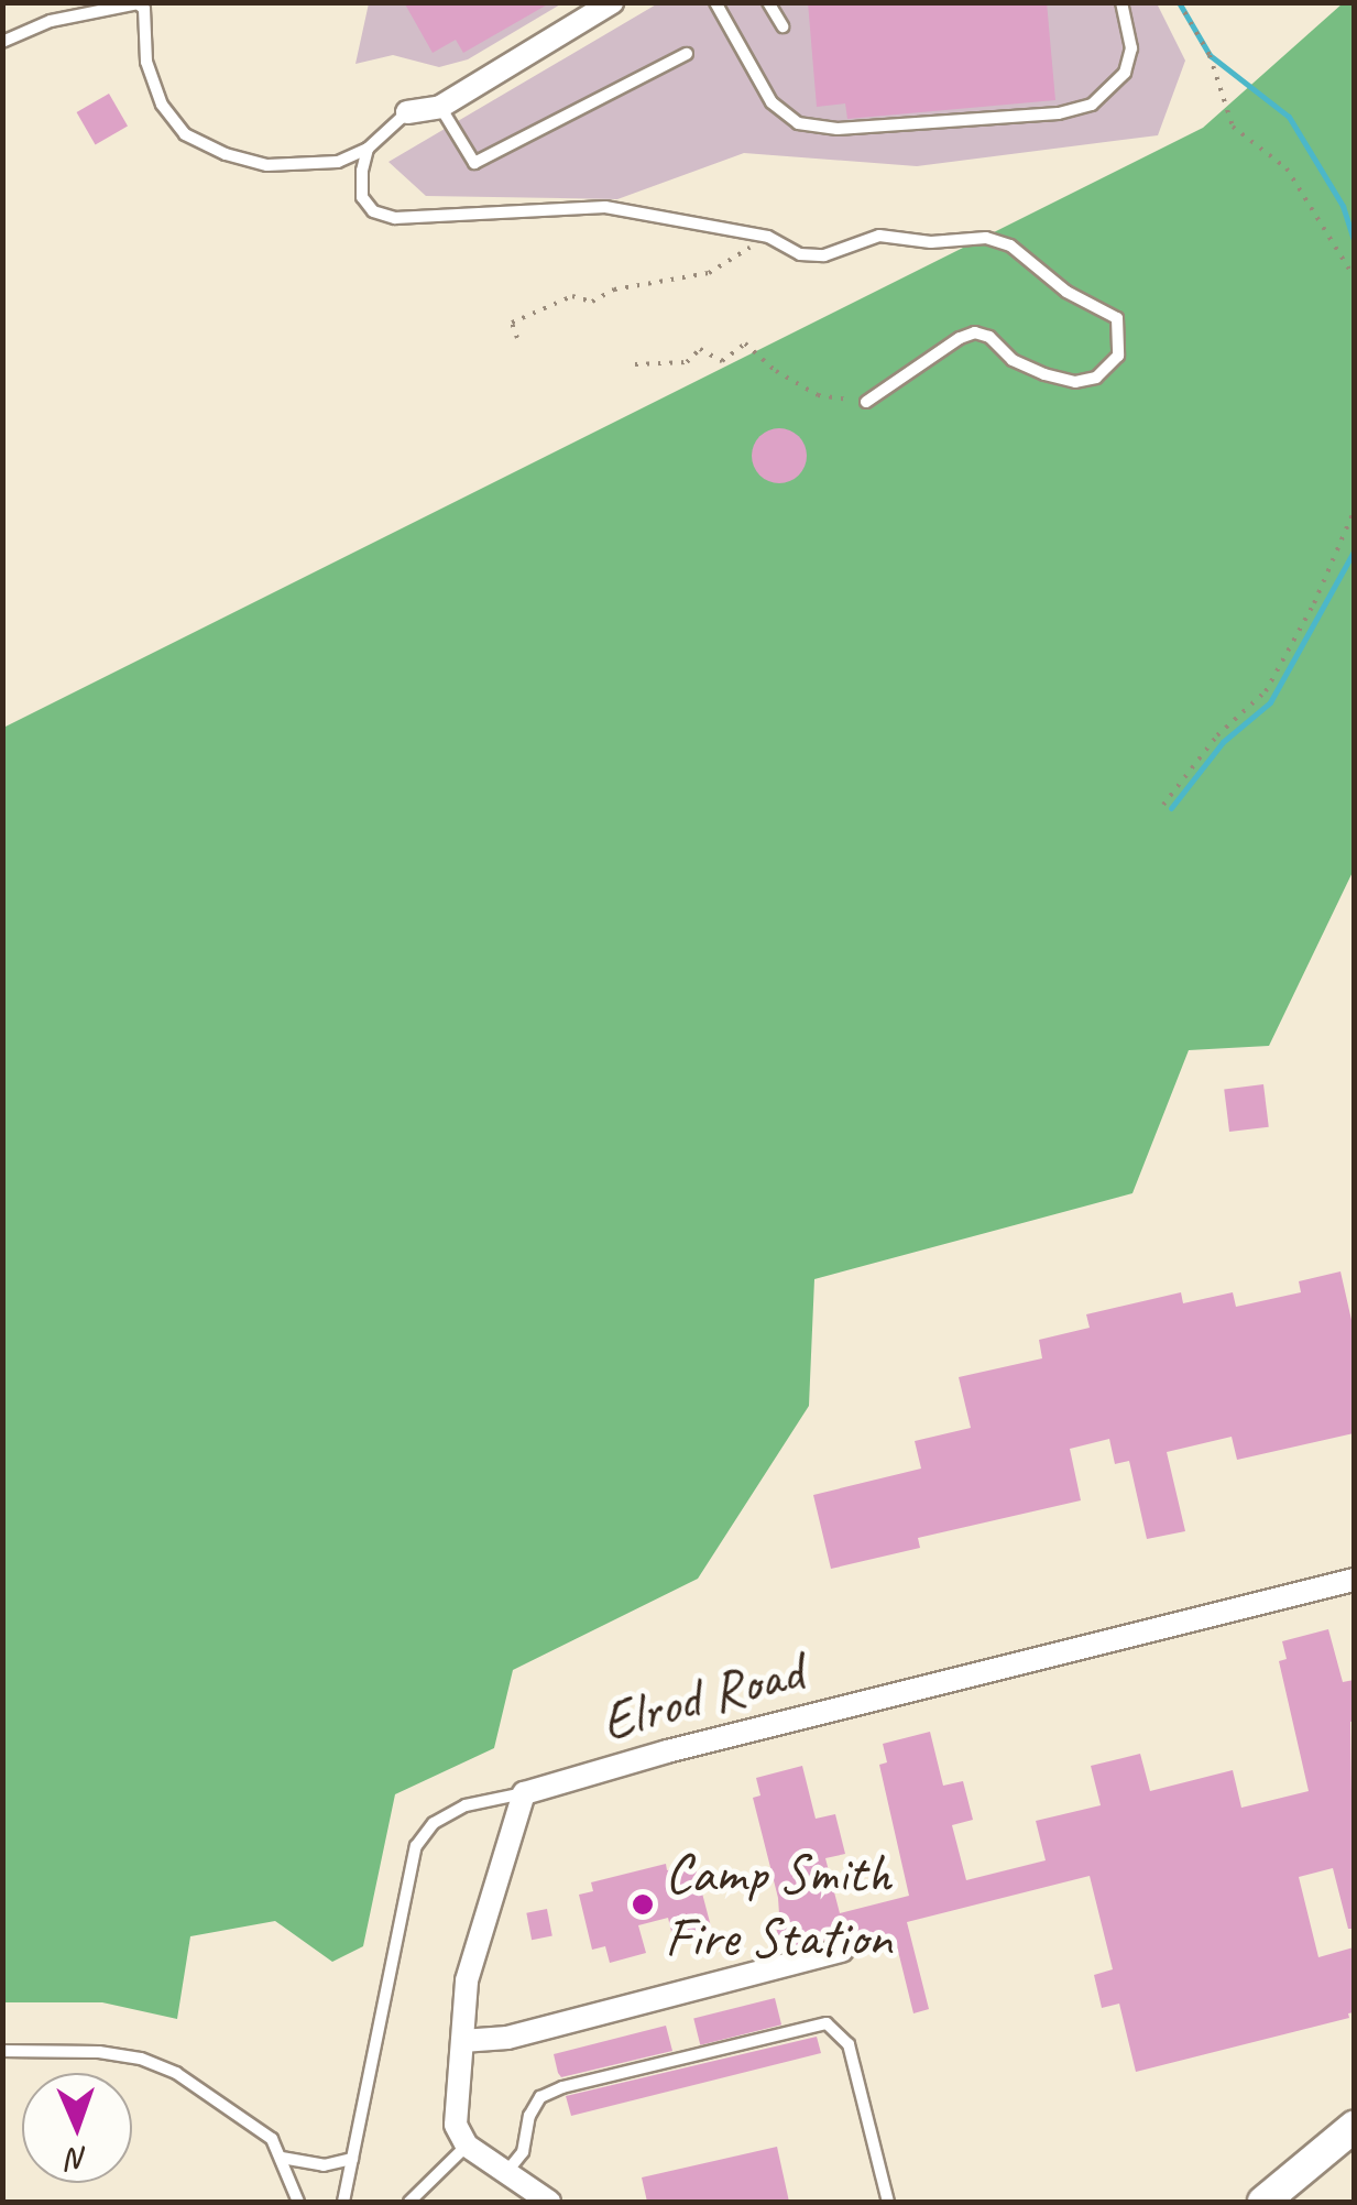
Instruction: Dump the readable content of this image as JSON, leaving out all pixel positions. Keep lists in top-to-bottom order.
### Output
{
  "streets": {
    "street": ["Elrod Road"]
  },
  "places": ["Camp Smith Fire Station"],
  "north": "bottom"
}
